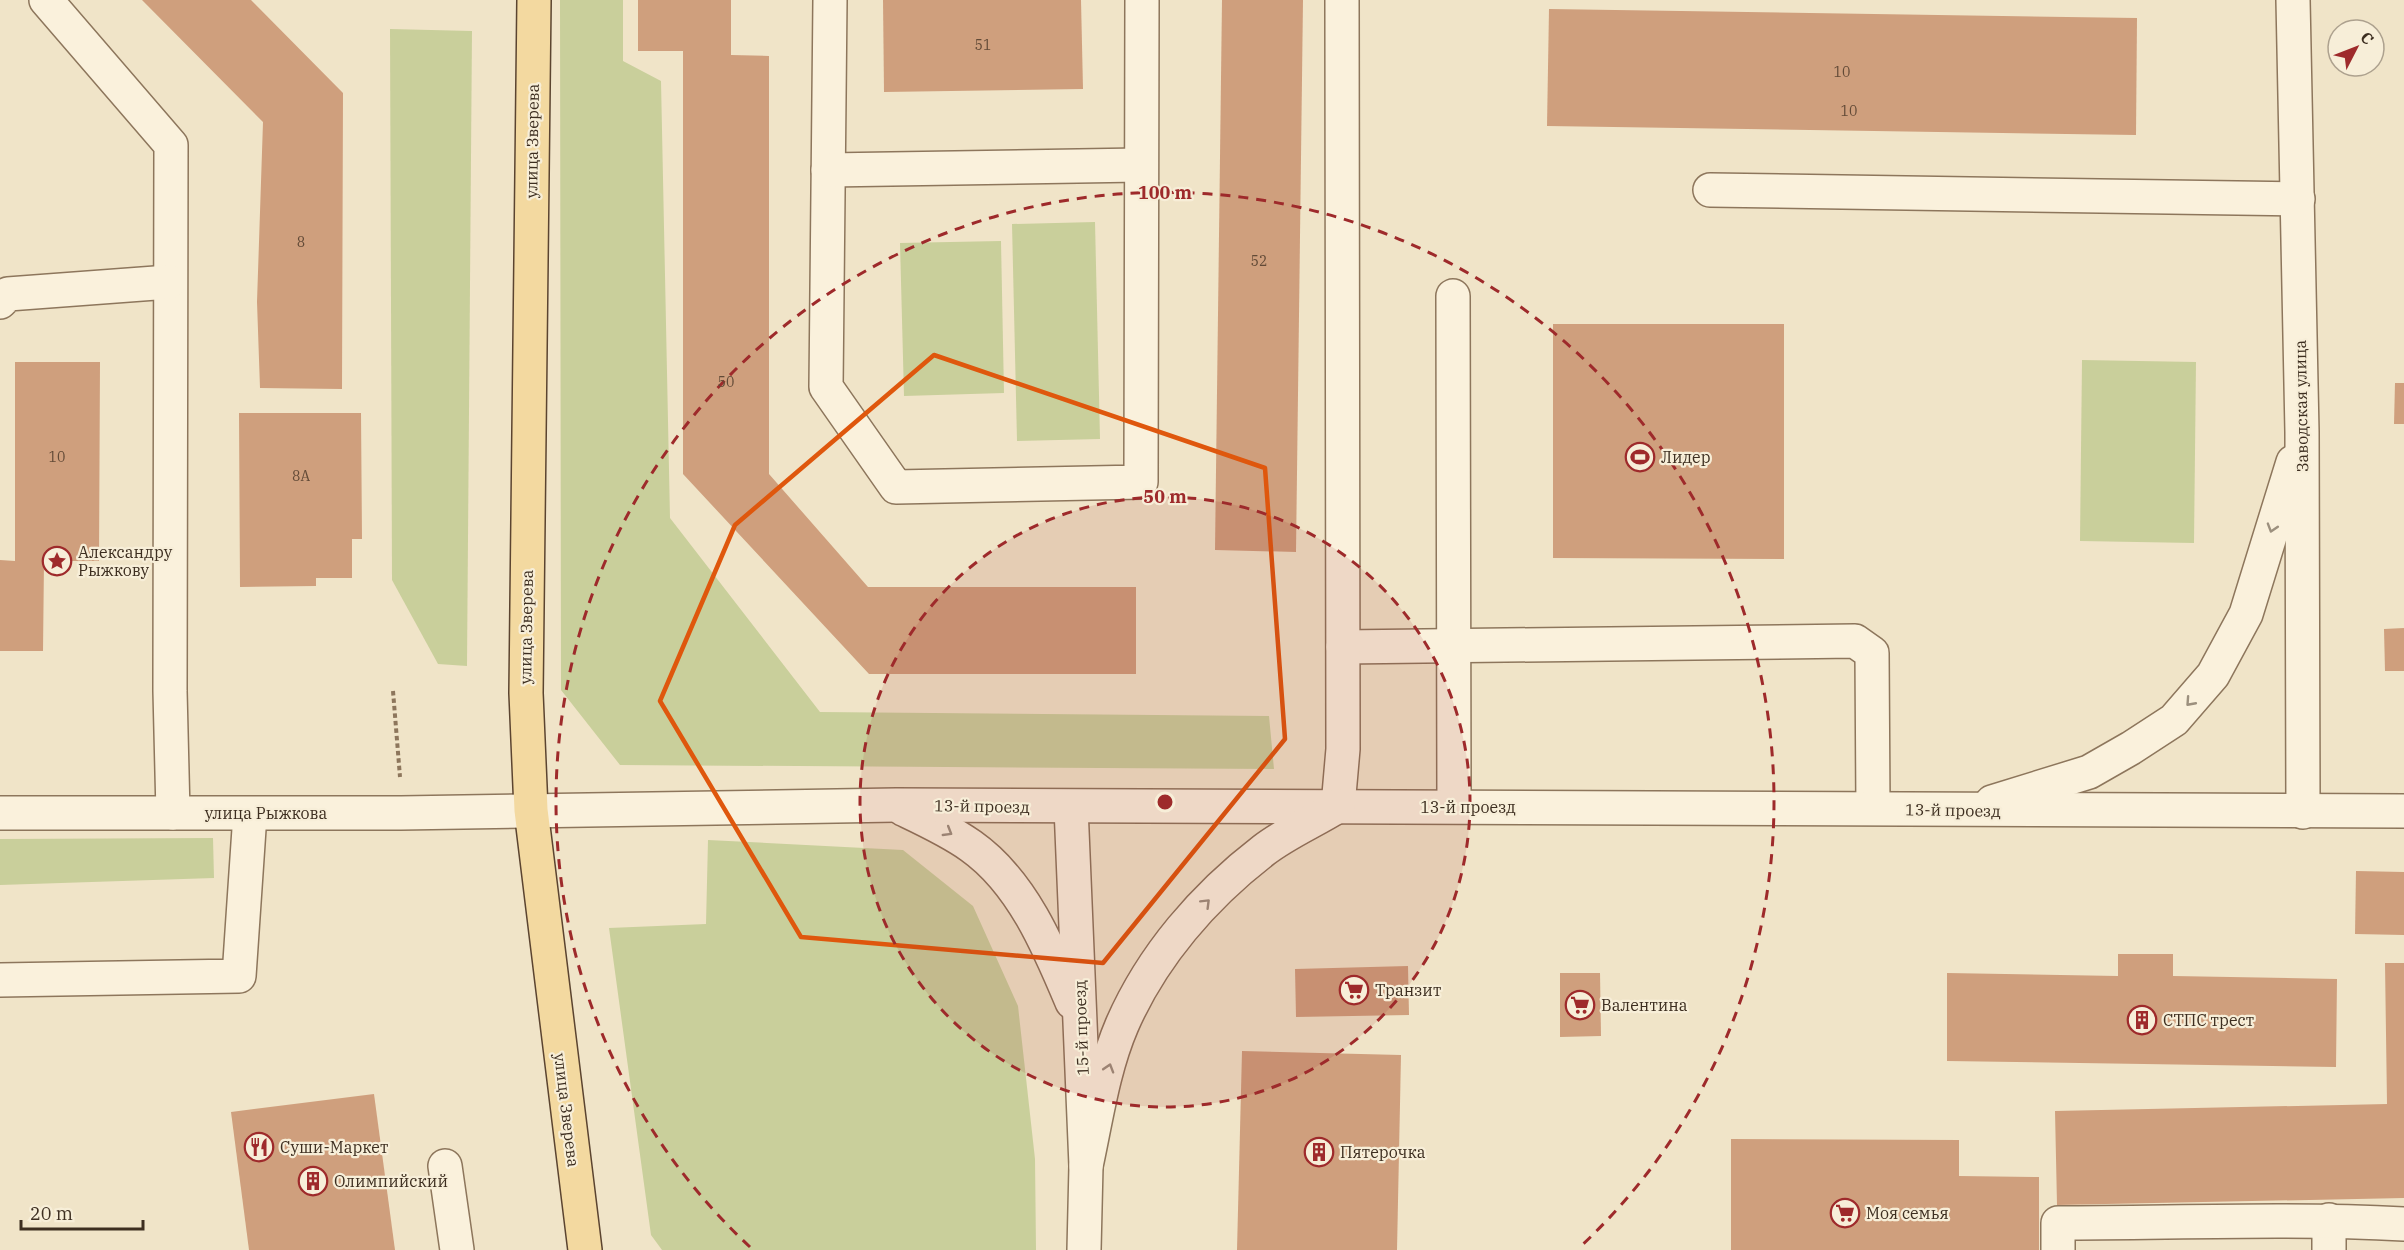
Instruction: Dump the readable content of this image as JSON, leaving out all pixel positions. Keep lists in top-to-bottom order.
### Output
{
  "streets": {
    "main road": ["улица Зверева"],
    "street": [
      "Заводская улица",
      "13-й проезд",
      "улица Рыжкова",
      "15-й проезд"
    ]
  },
  "crossings": [
    ["улица Зверева", "13-й проезд"],
    ["улица Зверева", "улица Рыжкова"],
    ["Заводская улица", "13-й проезд"],
    ["13-й проезд", "улица Рыжкова"],
    ["13-й проезд", "15-й проезд"]
  ],
  "places": {
    "sports": ["Лидер"],
    "place": ["Александру Рыжкову"],
    "supermarket": ["Транзит", "Валентина", "Моя семья"],
    "building": ["СТПС трест", "Пятерочка", "Олимпийский"],
    "restaurant": ["Суши-Маркет"]
  },
  "house_numbers": [
    "51",
    "10",
    "10",
    "8",
    "52",
    "50",
    "10",
    "8А"
  ],
  "scale_bar": "20 m",
  "north": "top right",
  "rings": ["100 m", "50 m"]
}
